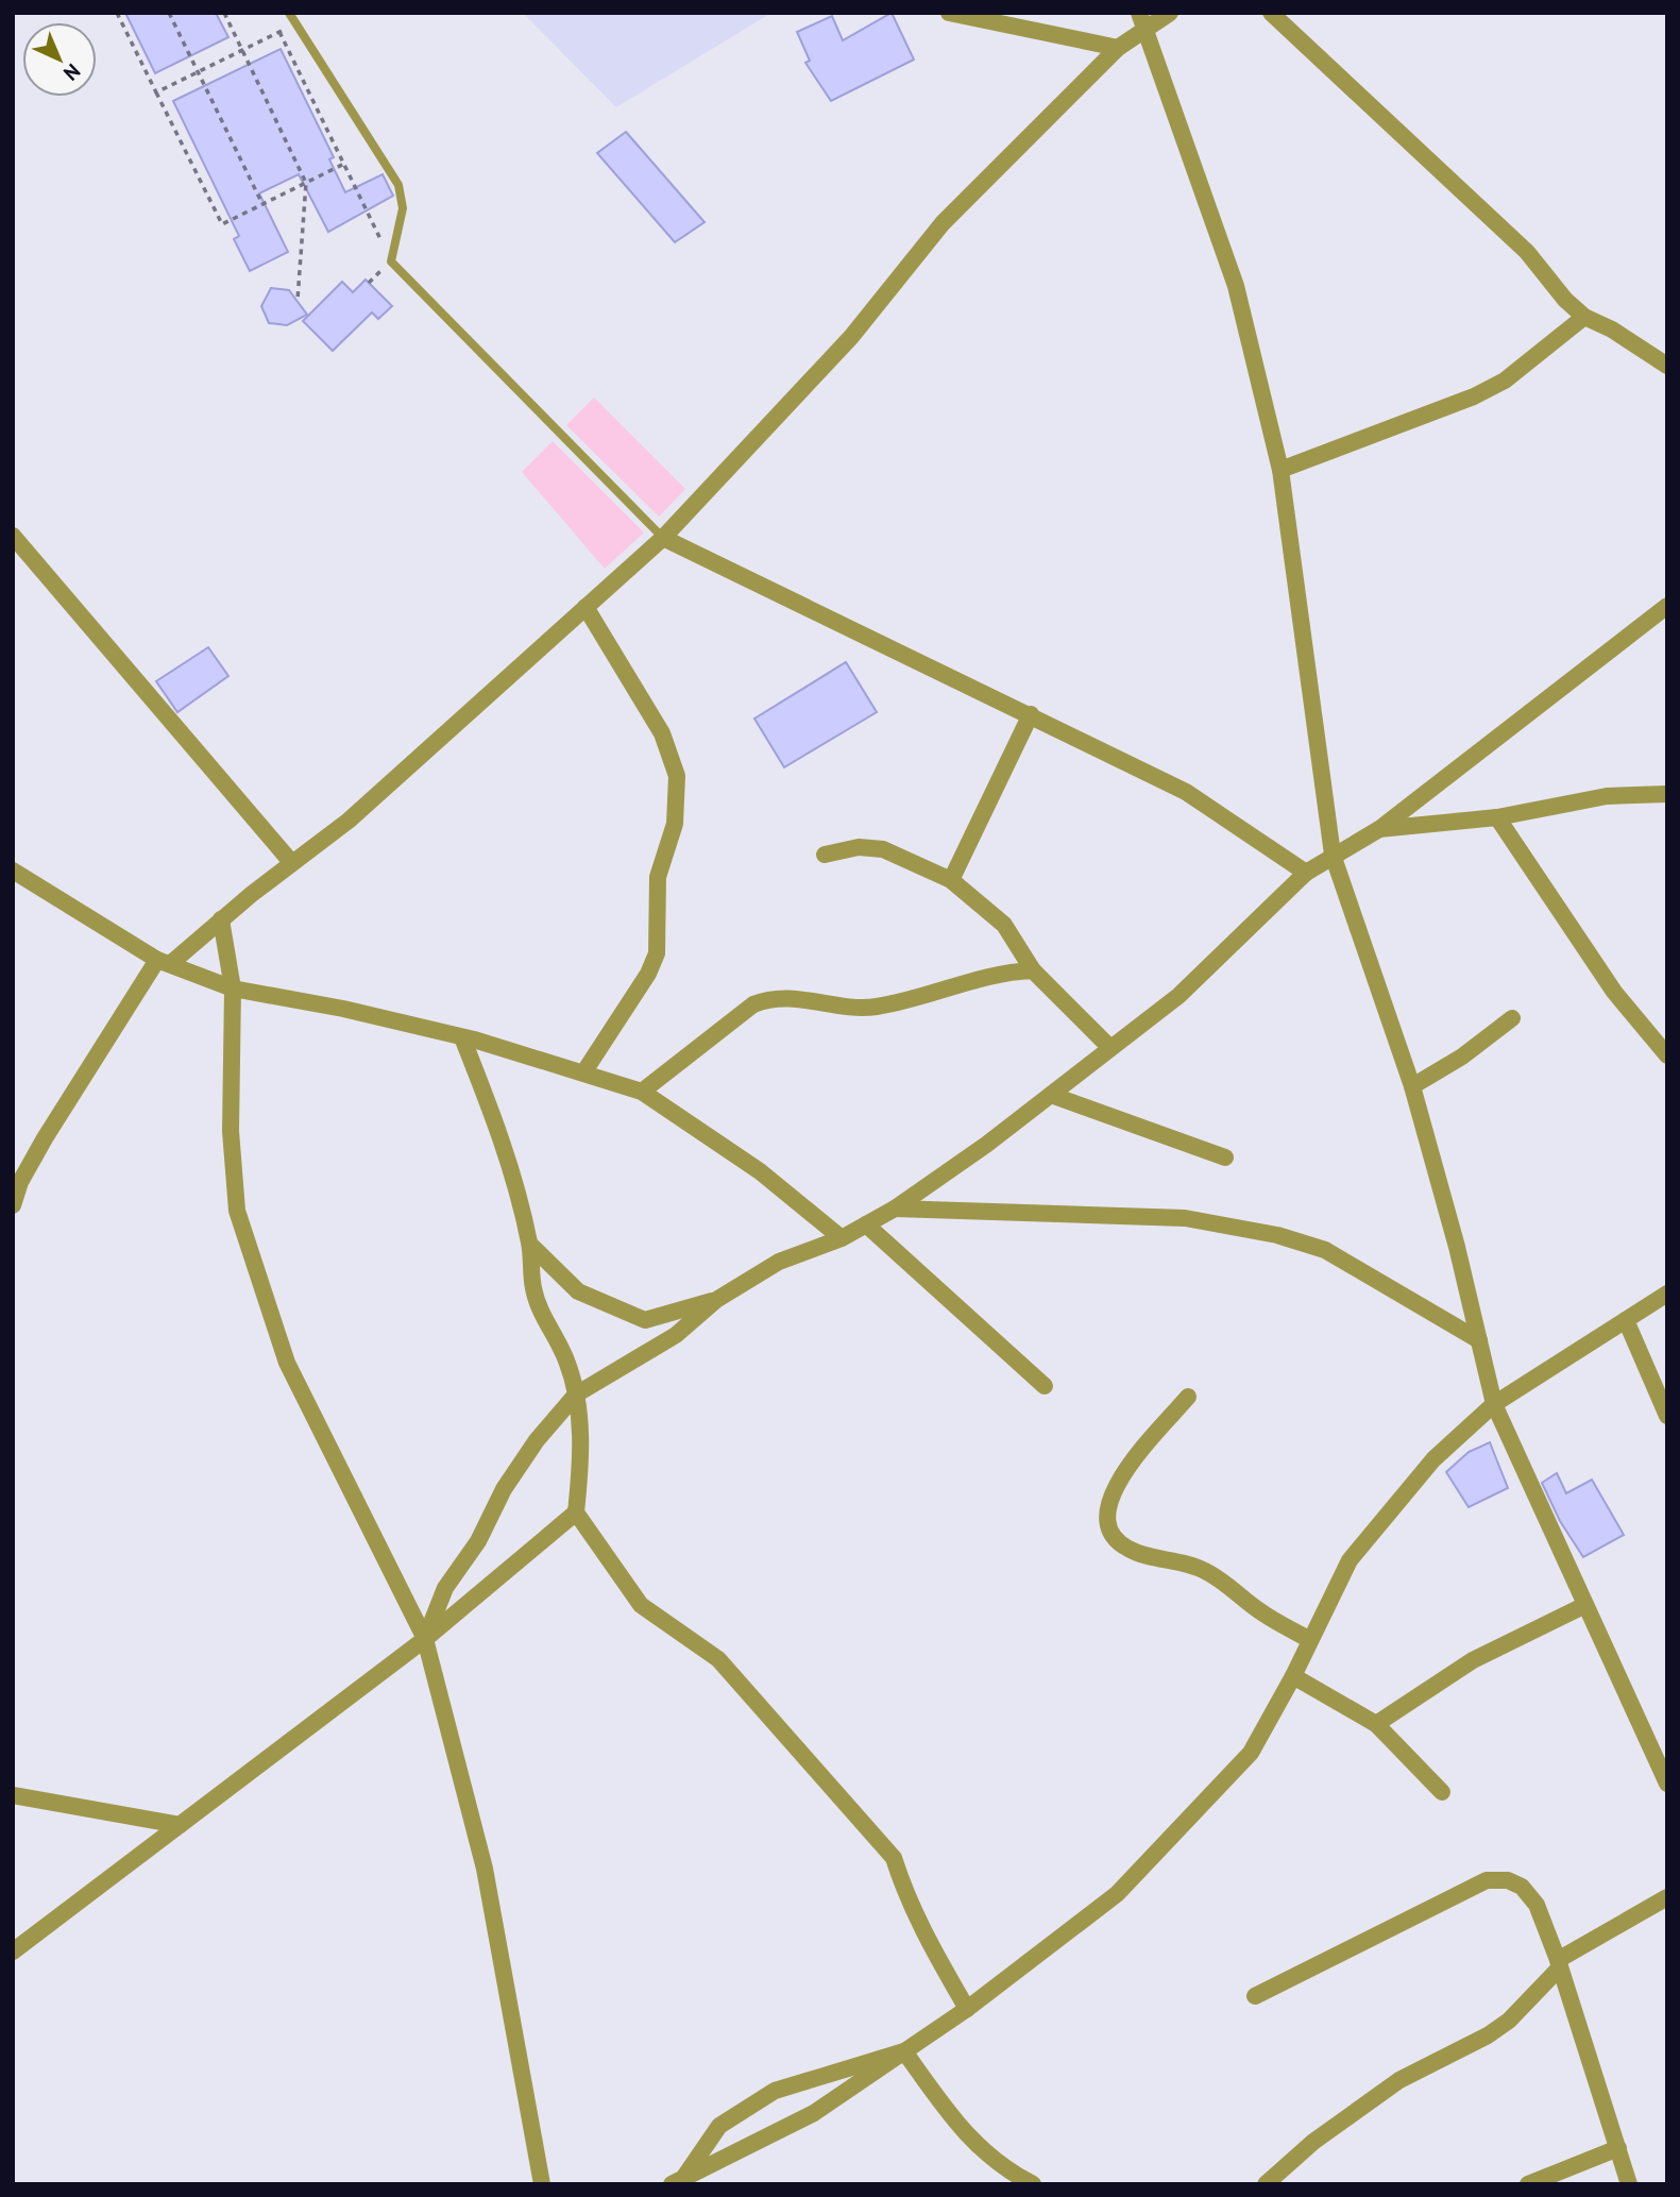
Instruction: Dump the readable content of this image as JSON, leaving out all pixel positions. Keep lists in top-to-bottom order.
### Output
{
  "north": "bottom right"
}
